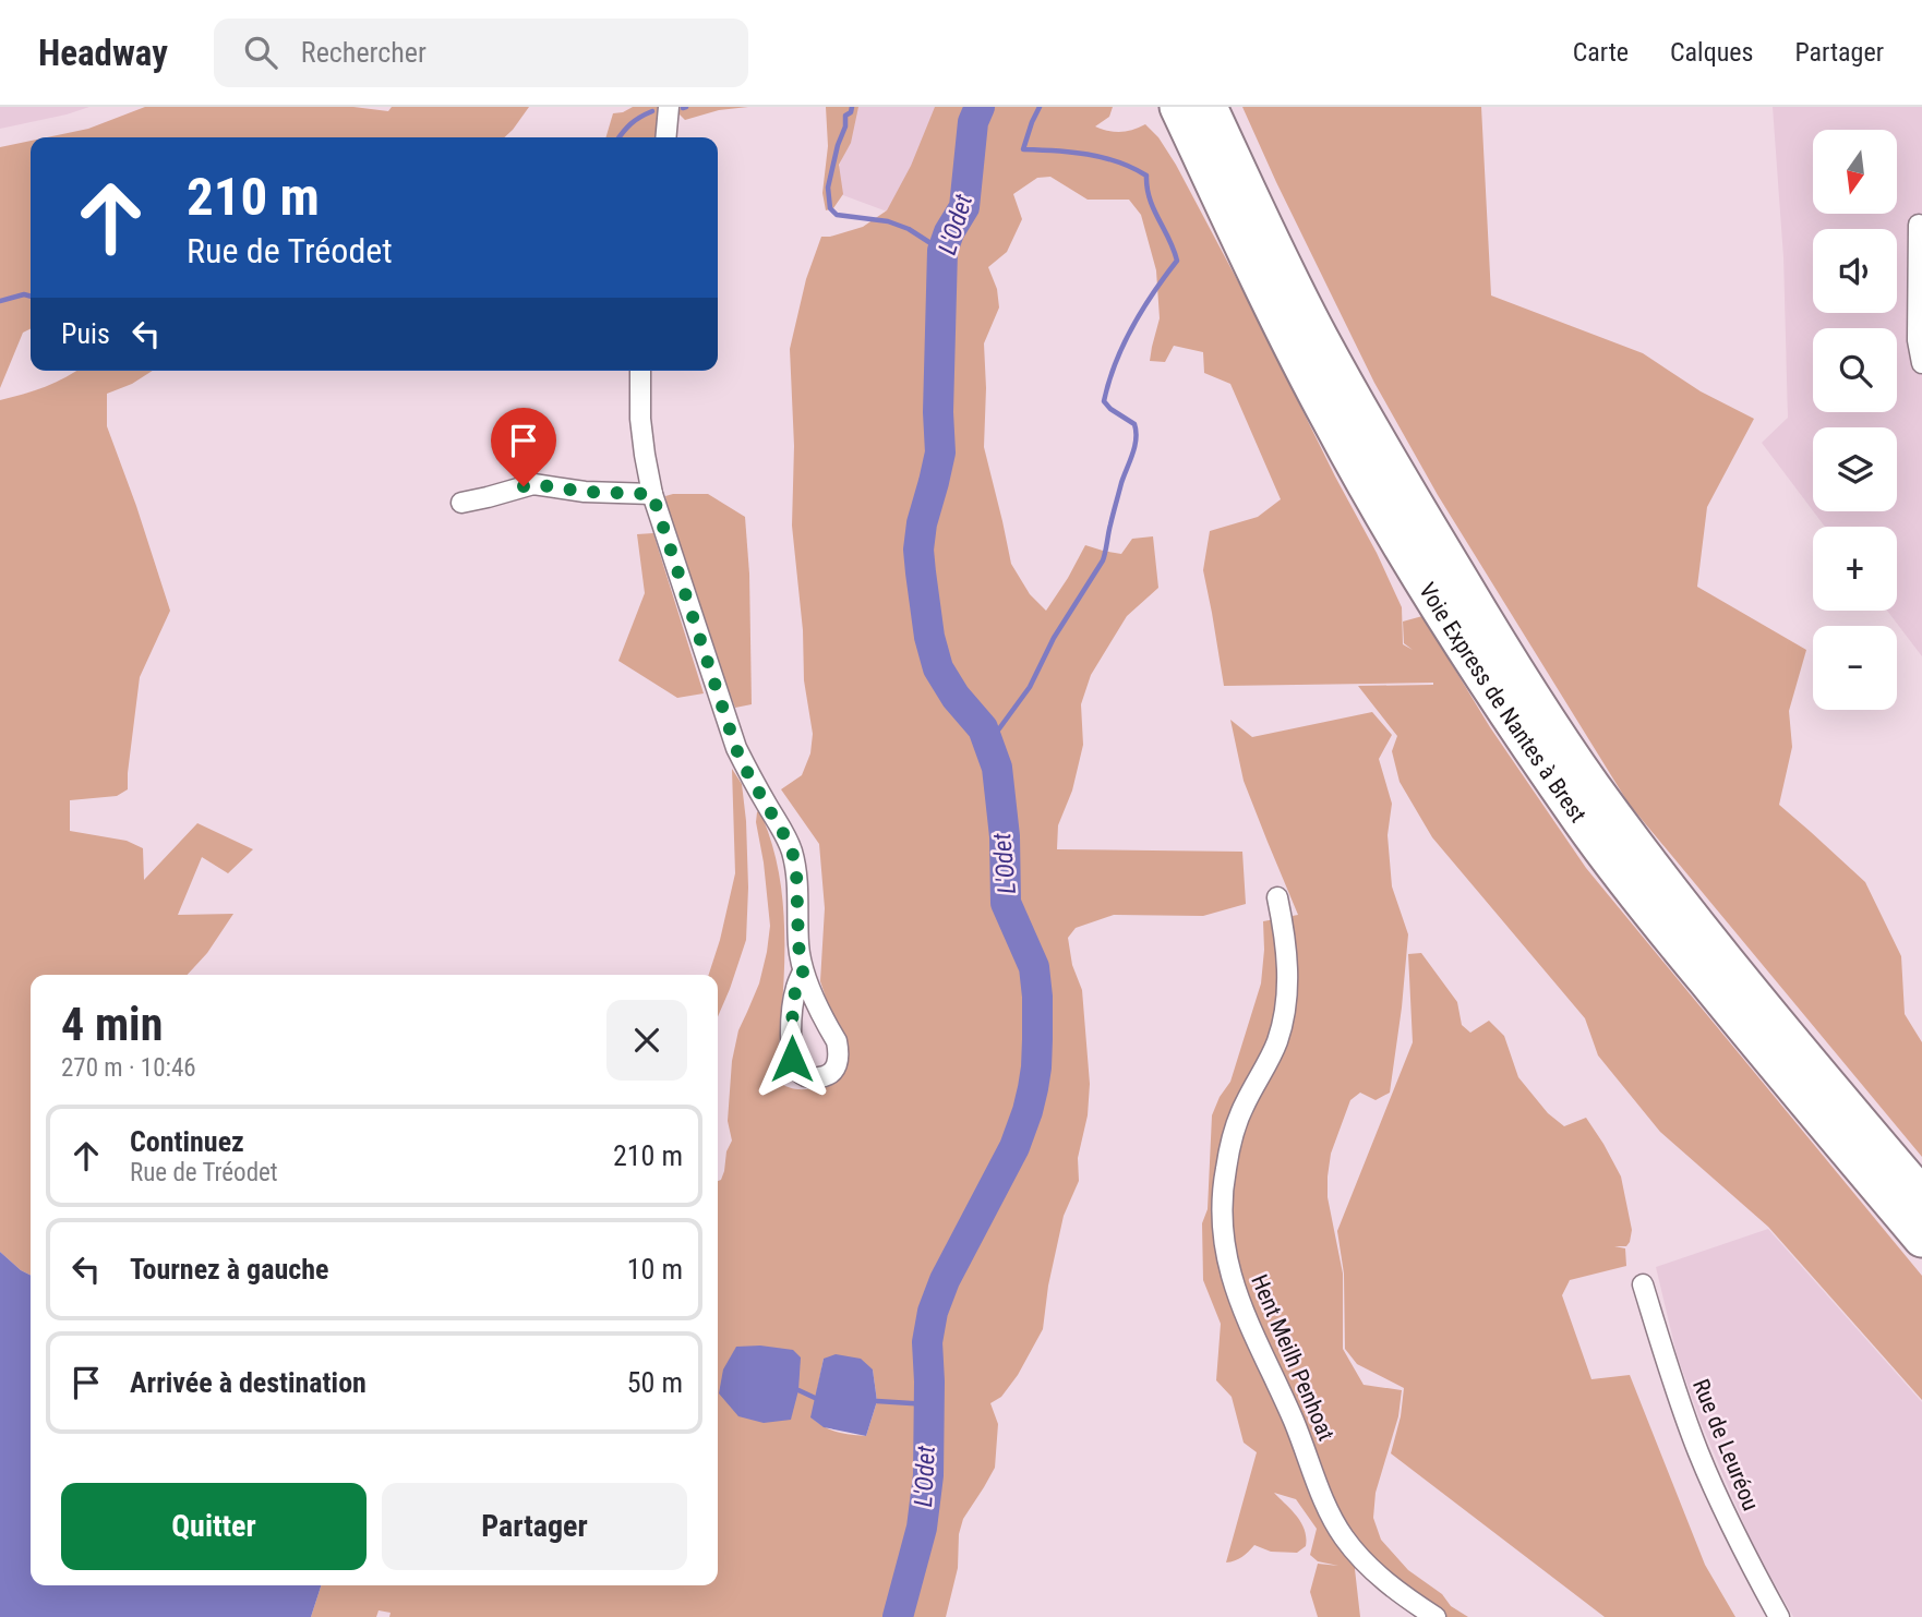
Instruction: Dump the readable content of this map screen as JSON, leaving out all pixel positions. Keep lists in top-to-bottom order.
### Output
{
  "streets": {
    "highway": ["Voie Express de Nantes à Brest"],
    "street": ["Hent Meilh Penhoat", "Rue de Leuréou"]
  },
  "water": ["L'Odet"],
  "north": "bottom",
  "page": {
    "header": "Headway",
    "search": "Rechercher",
    "nav": ["Carte", "Calques", "Partager"],
    "map_buttons": ["+", "−"],
    "turn": ["210 m", "Rue de Tréodet"],
    "then": "Puis",
    "heading": ["4 min", "270 m · 10:46"],
    "list": [
      {
        "name": "Continuez",
        "note": "Rue de Tréodet",
        "value": "210 m"
      },
      {
        "name": "Tournez à gauche",
        "value": "10 m"
      },
      {
        "name": "Arrivée à destination",
        "value": "50 m"
      }
    ],
    "buttons": ["Quitter", "Partager"]
  }
}
